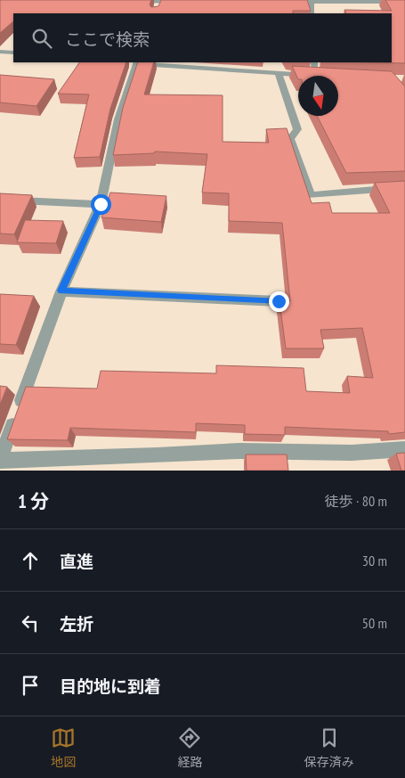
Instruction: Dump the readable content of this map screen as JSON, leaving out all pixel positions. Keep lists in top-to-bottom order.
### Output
{
  "north": "bottom",
  "page": {
    "search": "ここで検索",
    "heading": ["1 分", "徒歩 · 80 m"],
    "list": [
      ["直進", "30 m"],
      ["左折", "50 m"],
      "目的地に到着"
    ],
    "nav": ["地図", "経路", "保存済み"]
  }
}
